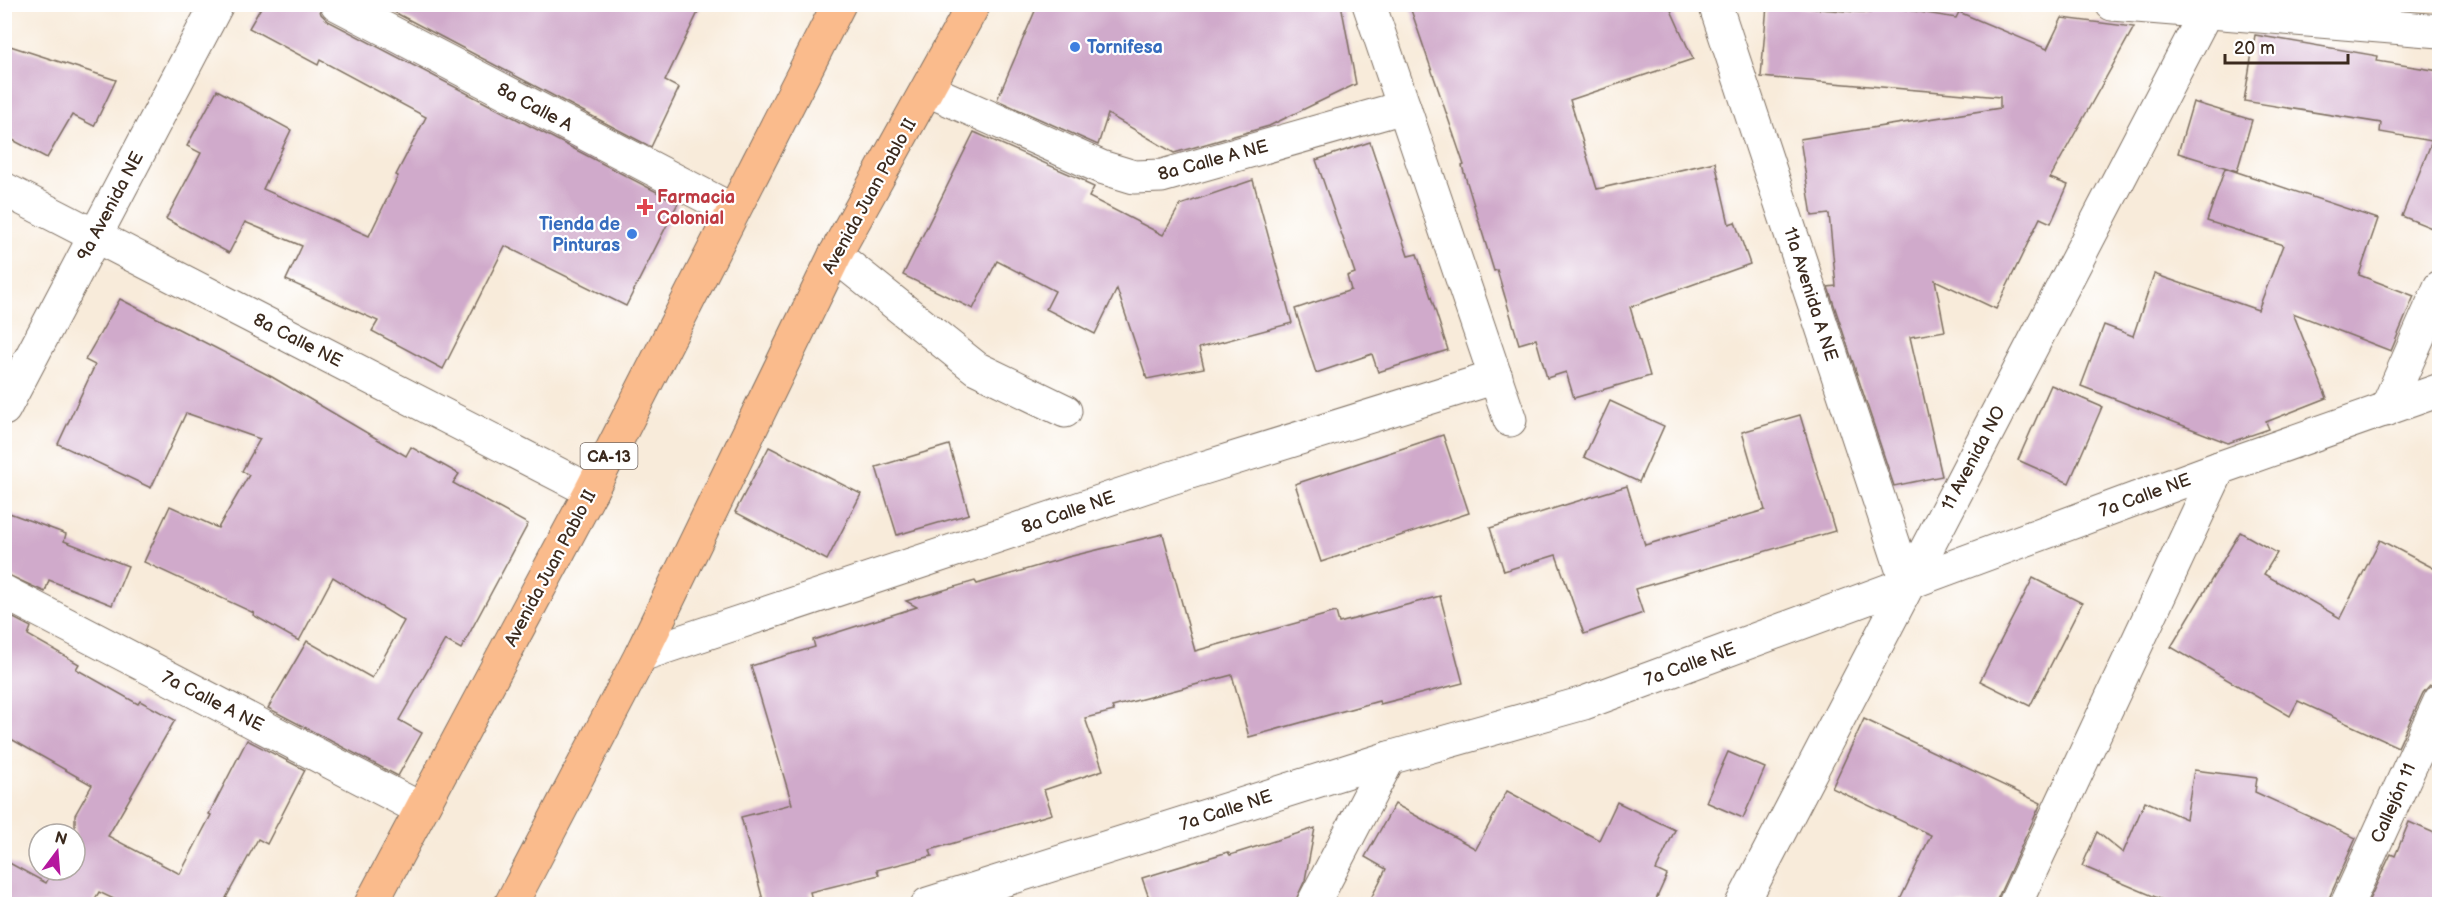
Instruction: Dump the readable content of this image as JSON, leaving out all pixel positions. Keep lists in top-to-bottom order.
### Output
{
  "streets": {
    "highway": ["Avenida Juan Pablo II", "CA-13"],
    "street": [
      "8a Calle A",
      "8a Calle A NE",
      "9a Avenida NE",
      "11a Avenida A NE",
      "8a Calle NE",
      "11 Avenida NO",
      "7a Calle NE",
      "7a Calle A NE",
      "Callejón 11"
    ]
  },
  "crossings": [
    ["8a Calle A", "Avenida Juan Pablo II"],
    ["8a Calle A NE", "Avenida Juan Pablo II"],
    ["Avenida Juan Pablo II", "8a Calle NE"],
    ["Avenida Juan Pablo II", "7a Calle A NE"],
    ["9a Avenida NE", "8a Calle NE"],
    ["11a Avenida A NE", "11 Avenida NO"],
    ["11a Avenida A NE", "7a Calle NE"],
    ["11 Avenida NO", "7a Calle NE"]
  ],
  "places": {
    "other": ["Tornifesa", "Tienda de Pinturas"],
    "health": ["Farmacia Colonial"]
  },
  "scale_bar": "20 m",
  "north": "top"
}
